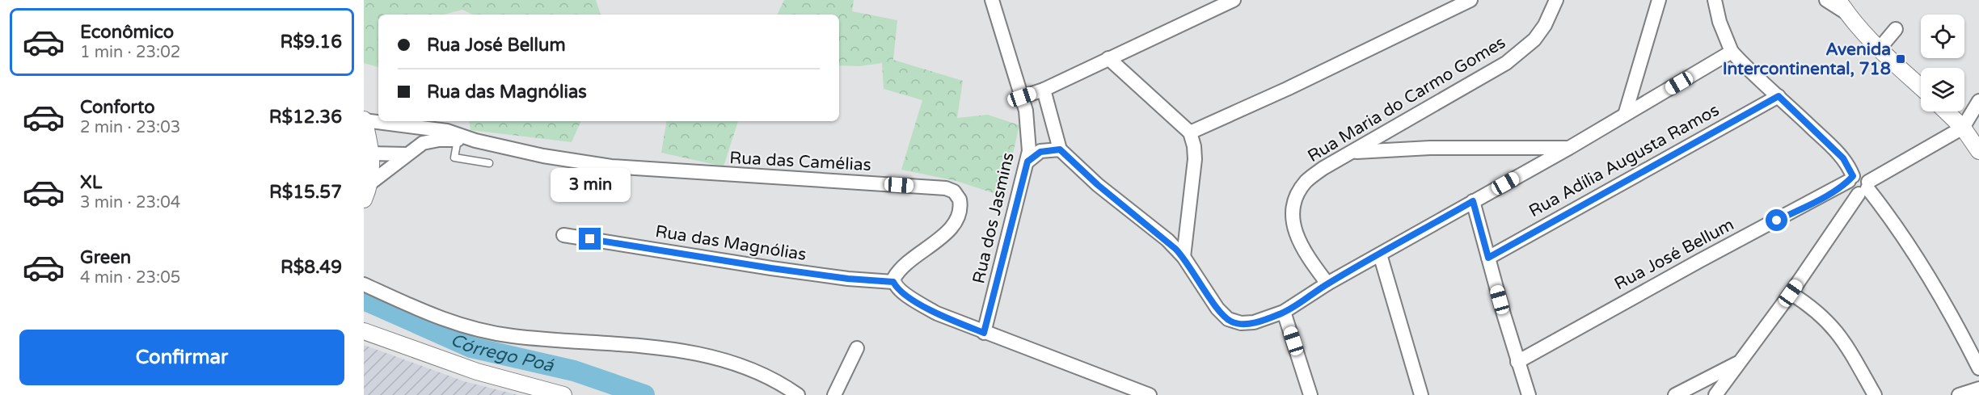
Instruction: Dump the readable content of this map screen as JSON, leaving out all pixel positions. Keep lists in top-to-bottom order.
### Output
{
  "streets": {
    "street": [
      "Rua Maria do Carmo Gomes",
      "Rua Adília Augusta Ramos",
      "Rua das Camélias",
      "Rua dos Jasmins",
      "Rua das Magnólias",
      "Rua José Bellum"
    ]
  },
  "crossings": [
    ["Rua das Camélias", "Rua das Magnólias"]
  ],
  "water": ["Córrego Poá"],
  "places": {
    "transit": ["Avenida Intercontinental, 718"]
  },
  "page": {
    "list": [
      {
        "name": "Econômico",
        "note": "1 min · 23:02",
        "value": "R$9.16"
      },
      {
        "name": "Conforto",
        "note": "2 min · 23:03",
        "value": "R$12.36"
      },
      {
        "name": "XL",
        "note": "3 min · 23:04",
        "value": "R$15.57"
      },
      {
        "name": "Green",
        "note": "4 min · 23:05",
        "value": "R$8.49"
      }
    ],
    "banner": ["Rua José Bellum", "Rua das Magnólias"],
    "bubble": "3 min",
    "buttons": "Confirmar"
  }
}
